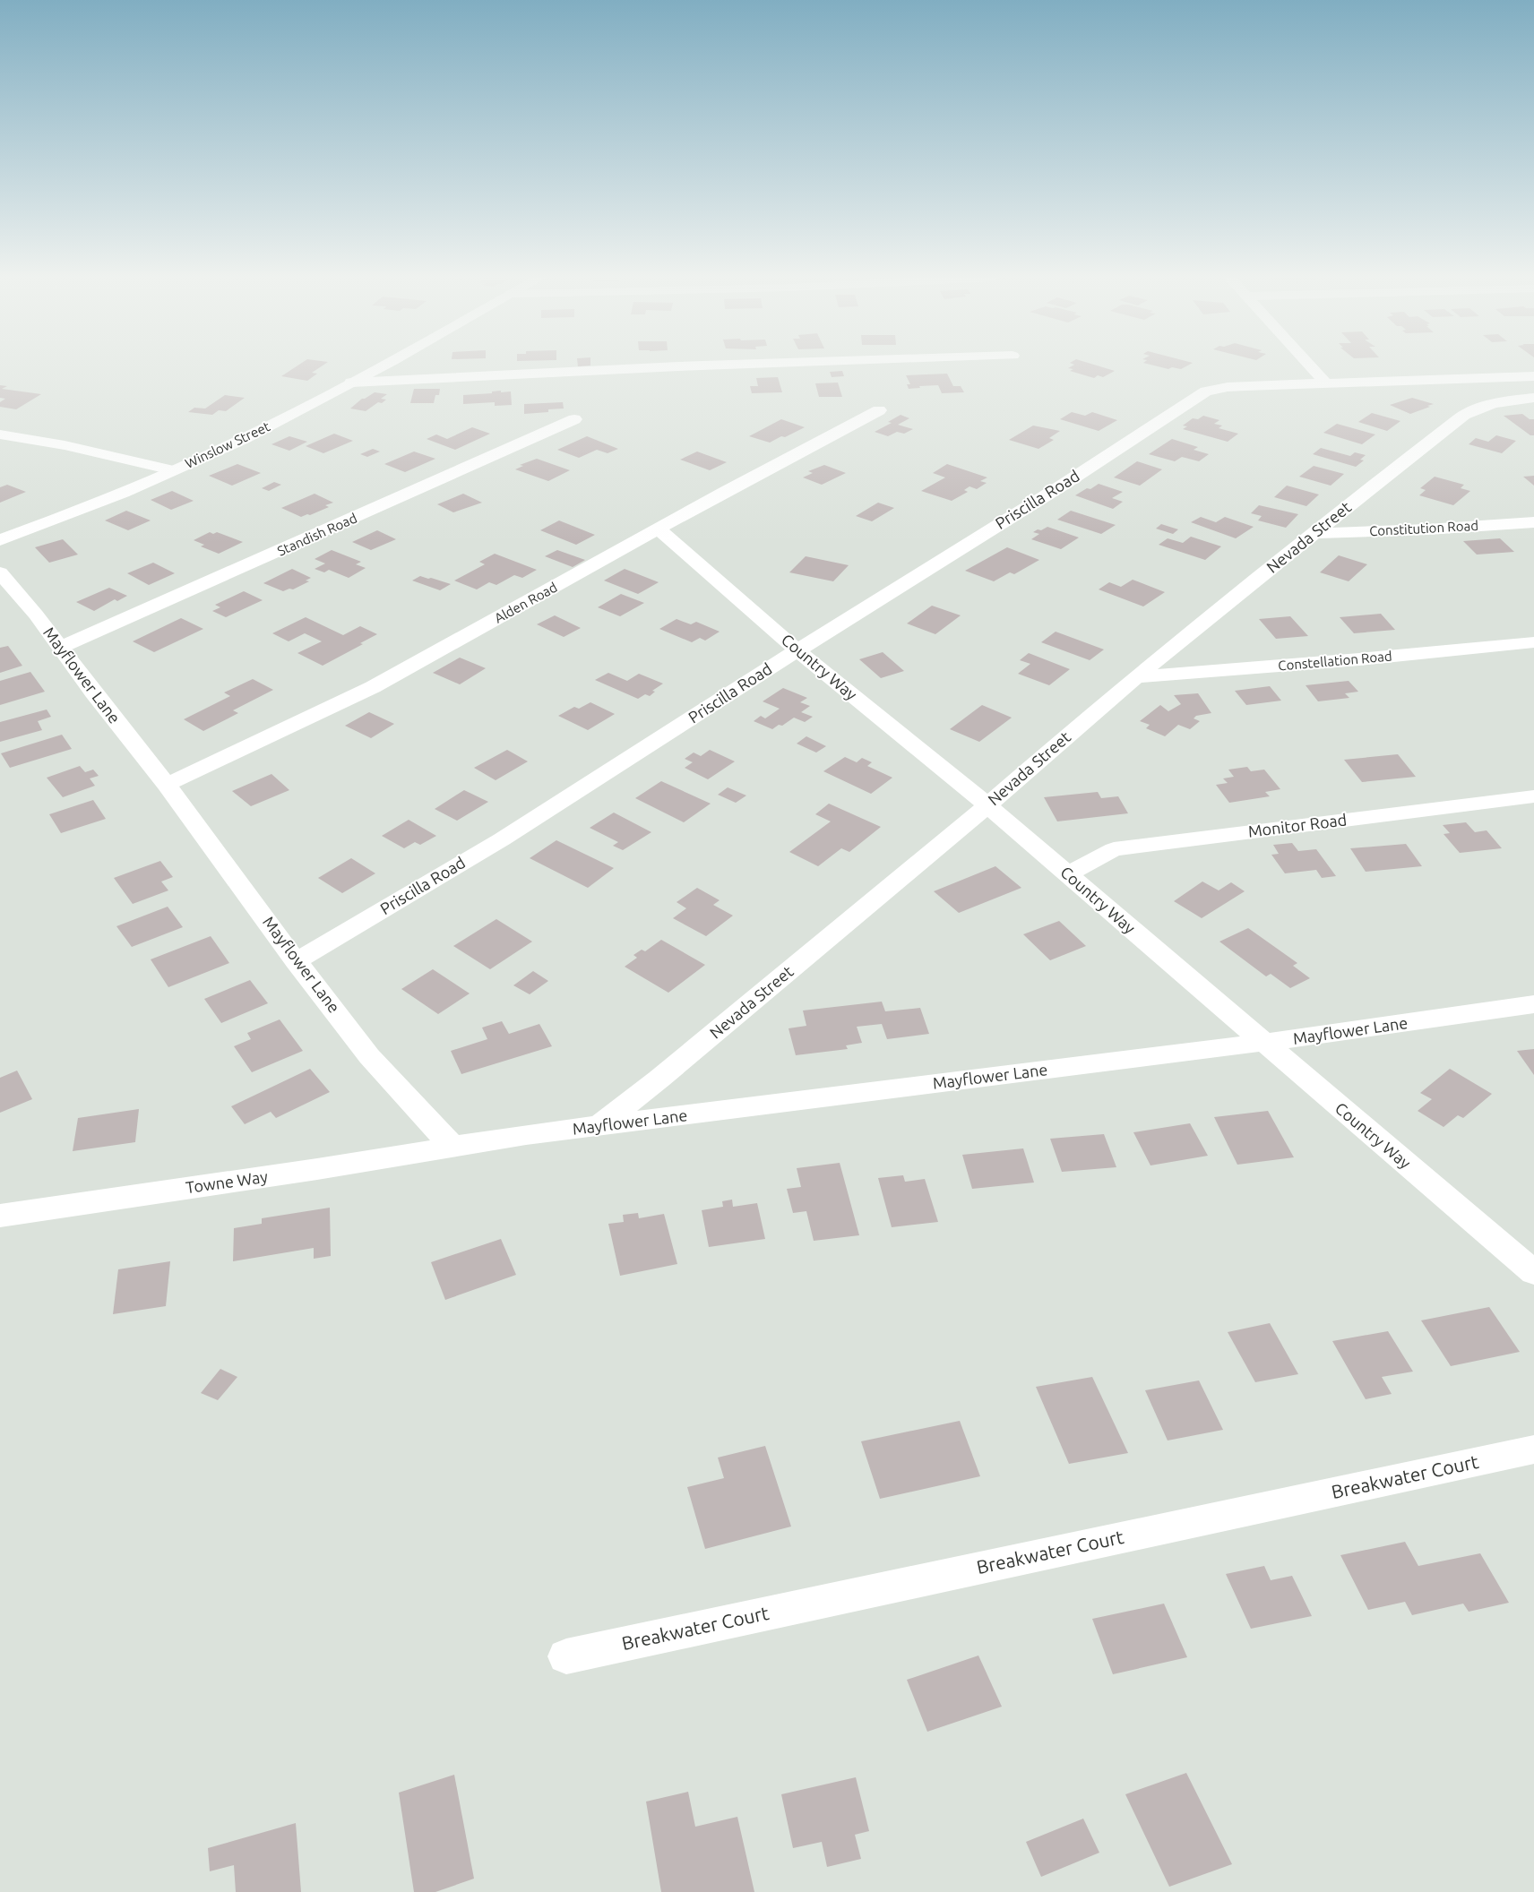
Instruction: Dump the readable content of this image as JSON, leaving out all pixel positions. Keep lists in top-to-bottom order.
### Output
{
  "streets": {
    "street": [
      "Winslow Street",
      "Priscilla Road",
      "Constitution Road",
      "Standish Road",
      "Nevada Street",
      "Alden Road",
      "Constellation Road",
      "Country Way",
      "Mayflower Lane",
      "Monitor Road",
      "Towne Way",
      "Breakwater Court"
    ]
  },
  "crossings": [
    ["Priscilla Road", "Country Way"],
    ["Priscilla Road", "Mayflower Lane"],
    ["Constitution Road", "Nevada Street"],
    ["Standish Road", "Mayflower Lane"],
    ["Nevada Street", "Constellation Road"],
    ["Nevada Street", "Country Way"],
    ["Nevada Street", "Mayflower Lane"],
    ["Alden Road", "Country Way"],
    ["Alden Road", "Mayflower Lane"],
    ["Country Way", "Mayflower Lane"],
    ["Country Way", "Monitor Road"],
    ["Mayflower Lane", "Towne Way"]
  ]
}
